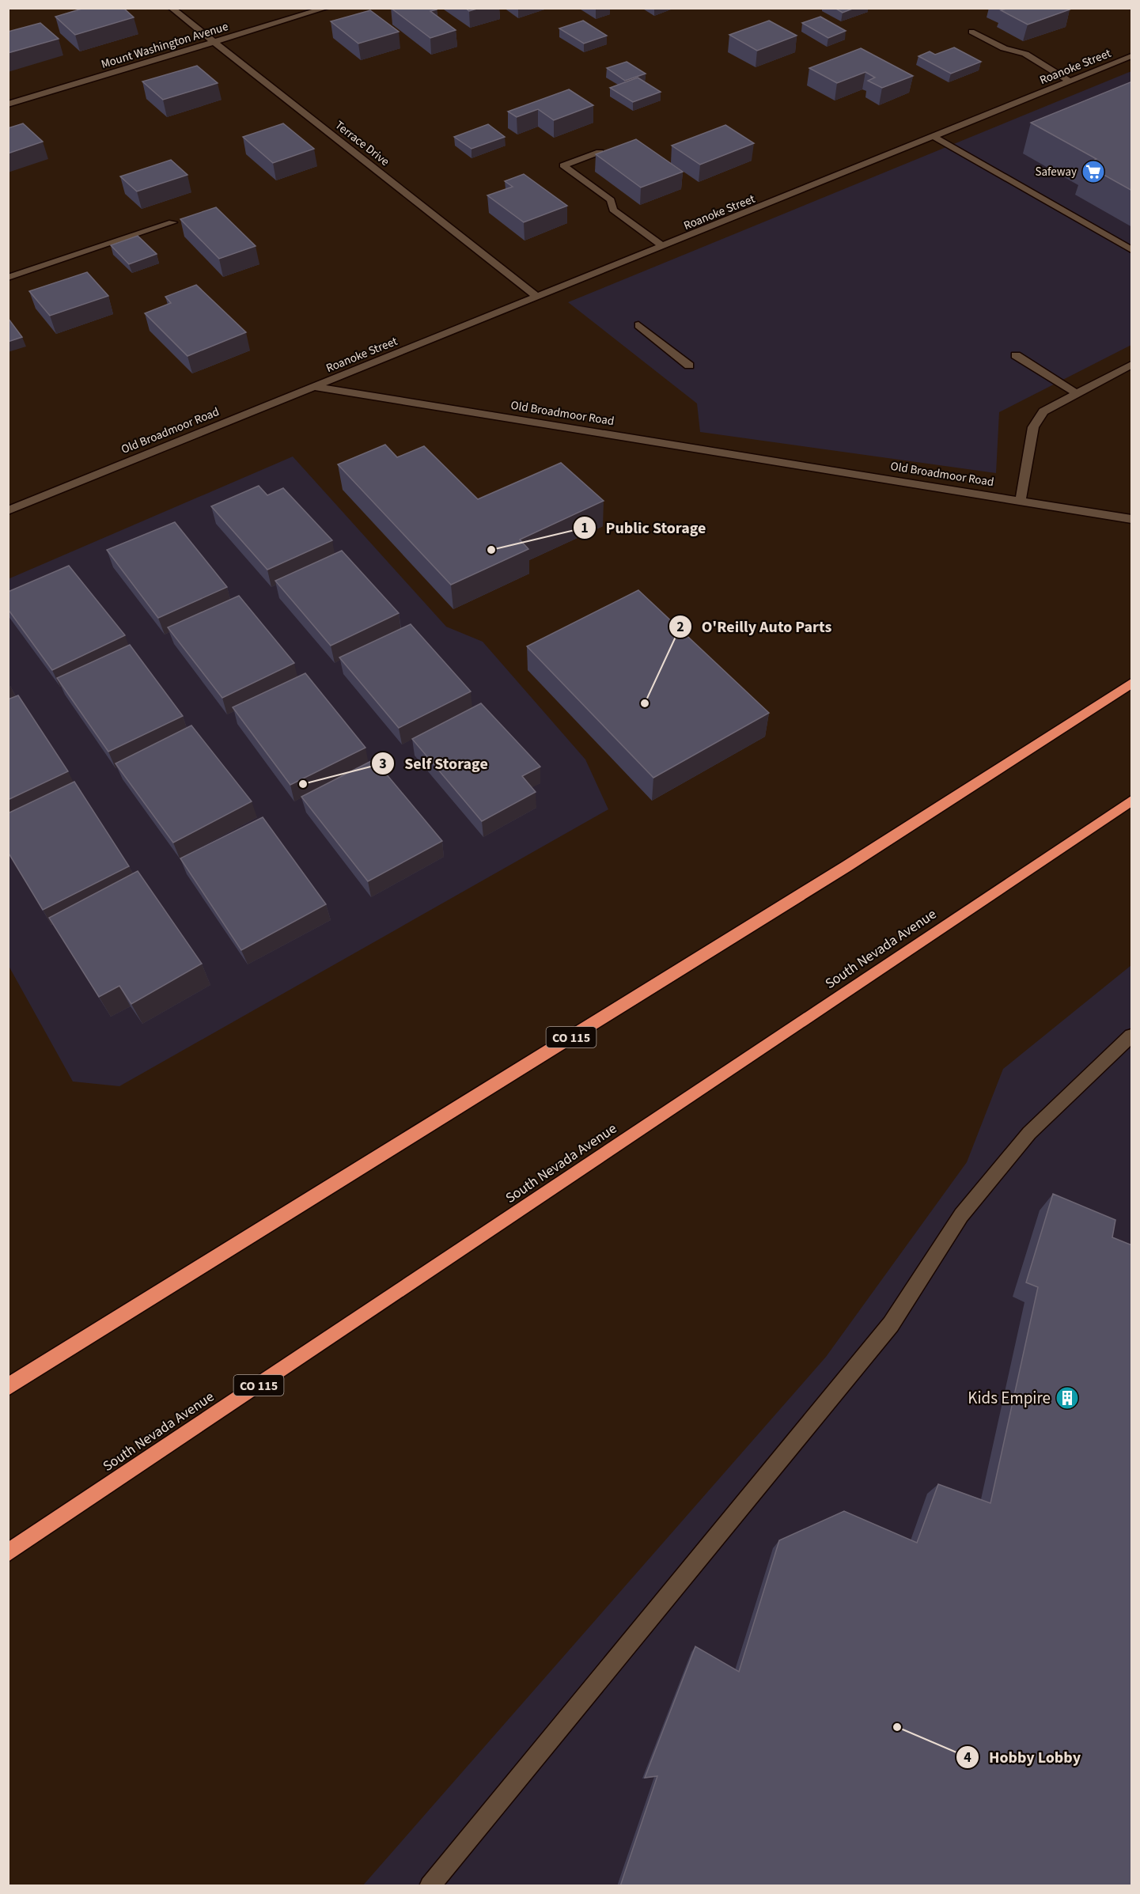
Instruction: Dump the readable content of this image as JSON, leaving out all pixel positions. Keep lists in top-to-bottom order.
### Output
{
  "streets": {
    "highway": ["South Nevada Avenue", "CO 115"],
    "street": [
      "Mount Washington Avenue",
      "Roanoke Street",
      "Terrace Drive",
      "Old Broadmoor Road"
    ]
  },
  "crossings": [
    ["Mount Washington Avenue", "Terrace Drive"],
    ["Roanoke Street", "Terrace Drive"],
    ["Roanoke Street", "Old Broadmoor Road"]
  ],
  "places": {
    "supermarket": ["Safeway"],
    "other": [
      "Public Storage",
      "O'Reilly Auto Parts",
      "Self Storage",
      "Hobby Lobby"
    ],
    "building": ["Kids Empire"]
  }
}
